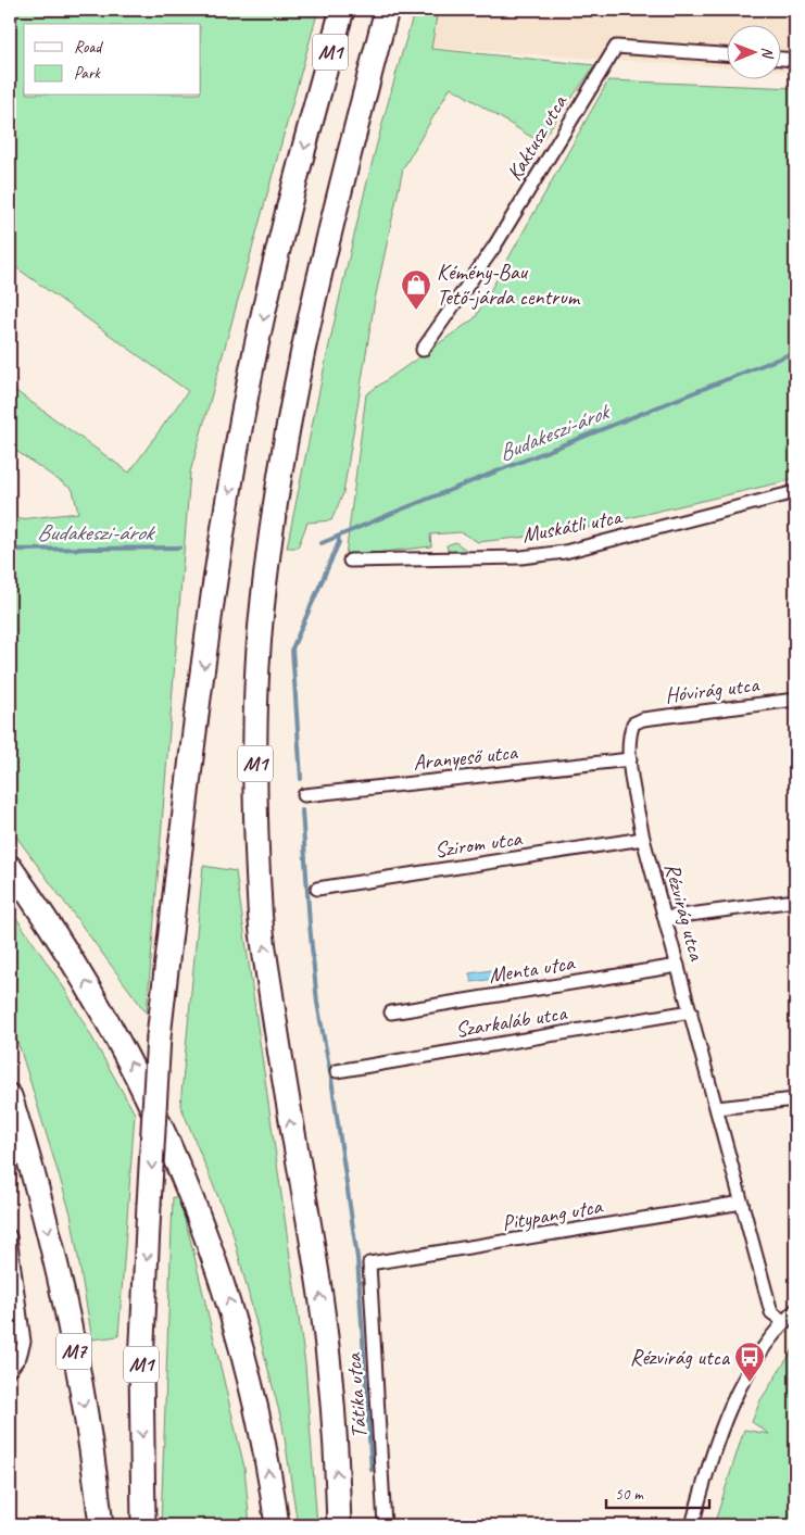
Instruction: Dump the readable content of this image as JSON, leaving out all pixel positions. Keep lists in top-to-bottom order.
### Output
{
  "streets": {
    "highway": ["M1", "M7"],
    "street": [
      "Kaktusz utca",
      "Muskátli utca",
      "Hóvirág utca",
      "Aranyeső utca",
      "Szirom utca",
      "Rézvirág utca",
      "Menta utca",
      "Szarkaláb utca",
      "Pitypang utca",
      "Tátika utca"
    ]
  },
  "crossings": [
    ["Hóvirág utca", "Rézvirág utca"],
    ["Aranyeső utca", "Rézvirág utca"],
    ["Szirom utca", "Rézvirág utca"],
    ["Rézvirág utca", "Menta utca"],
    ["Rézvirág utca", "Szarkaláb utca"],
    ["Rézvirág utca", "Pitypang utca"],
    ["Pitypang utca", "Tátika utca"]
  ],
  "water": ["Budakeszi-árok"],
  "places": {
    "shop": ["Kémény-Bau Tető-járda centrum"],
    "bus stop": ["Rézvirág utca"]
  },
  "legend": ["Road", "Park"],
  "scale_bar": "50 m",
  "north": "right"
}
